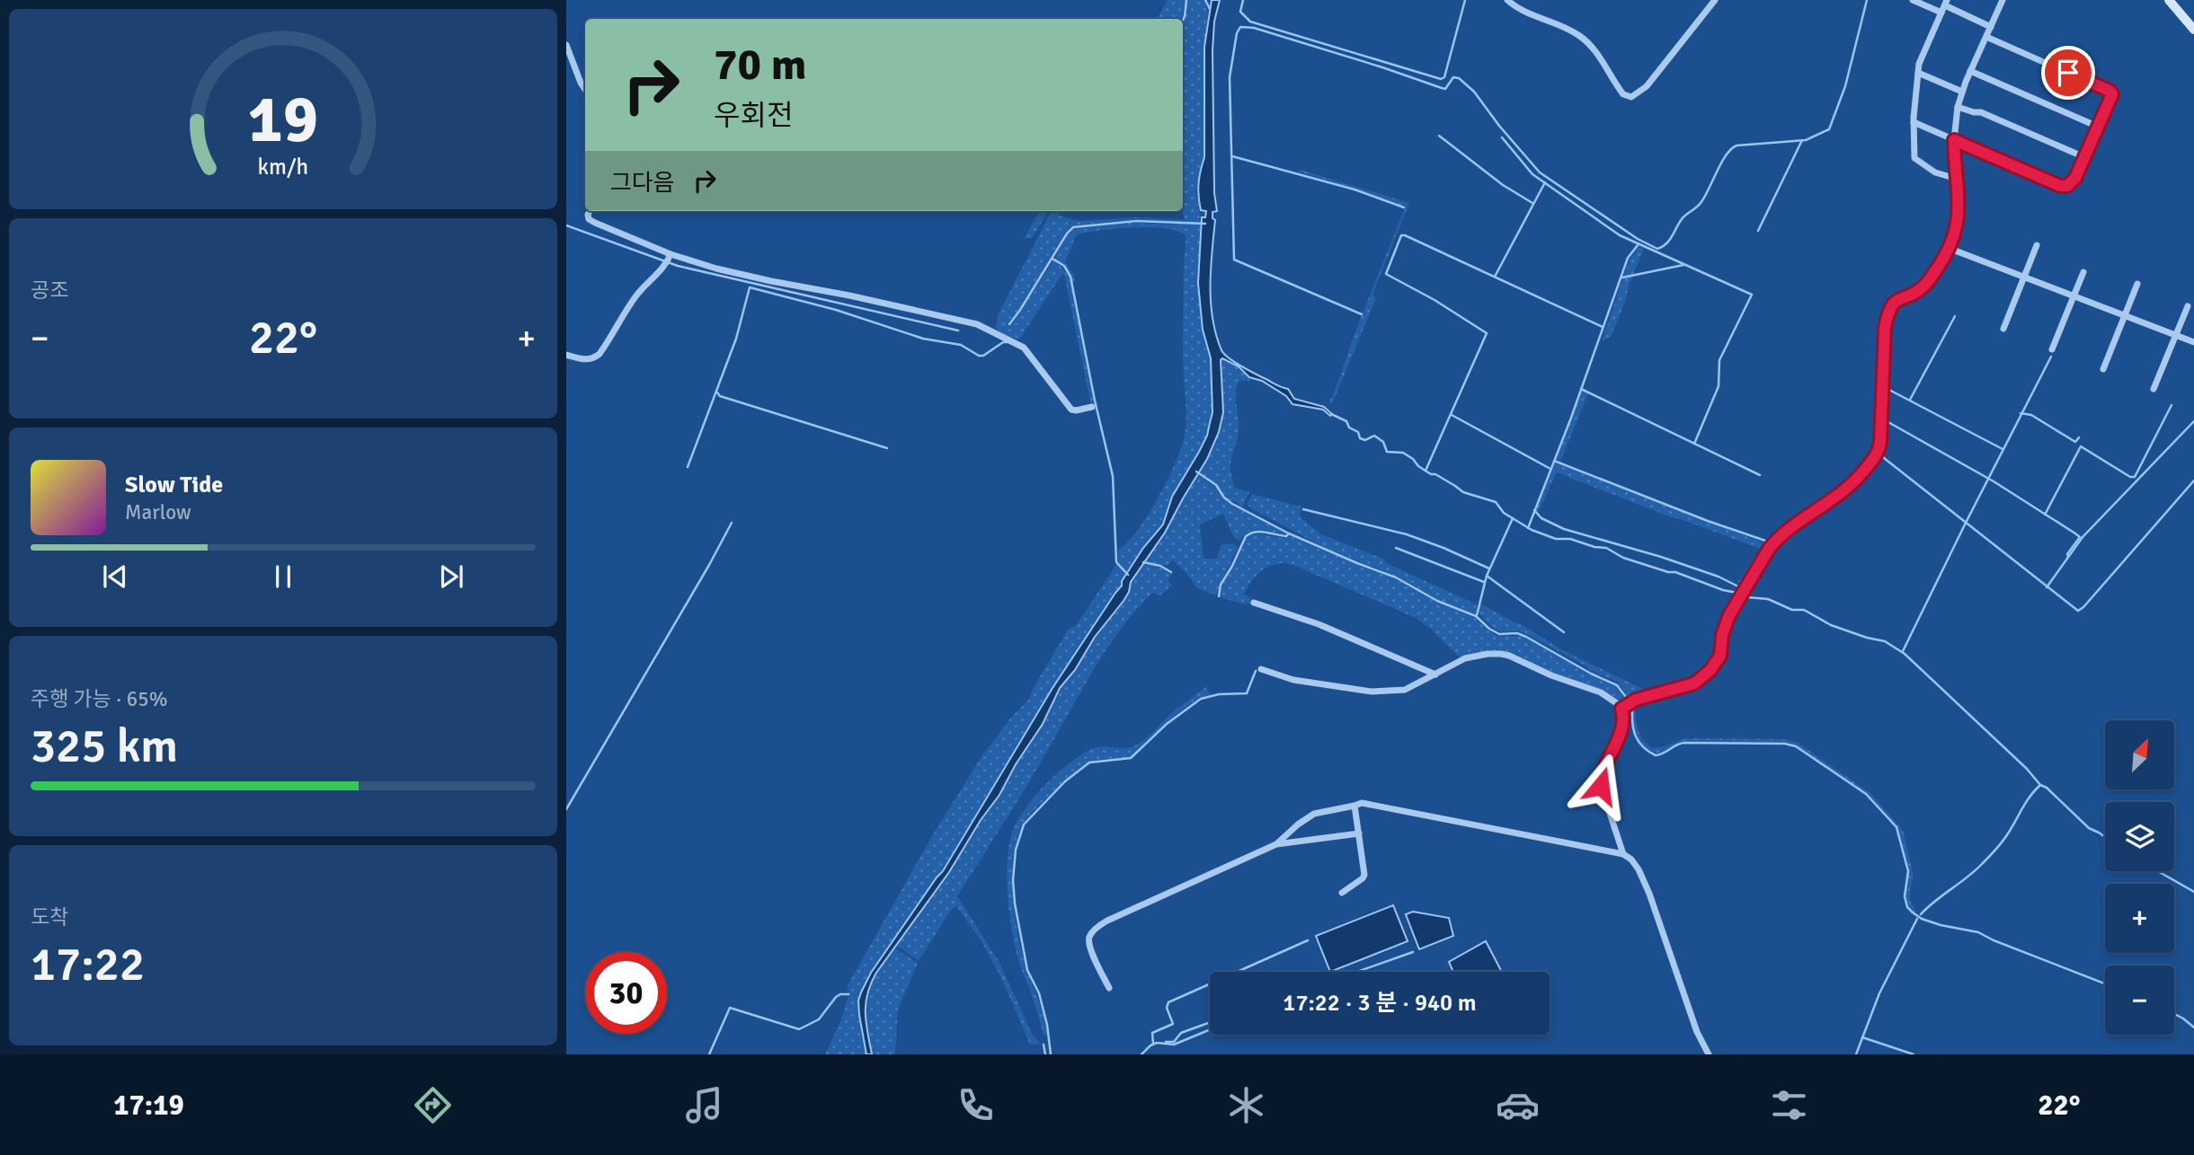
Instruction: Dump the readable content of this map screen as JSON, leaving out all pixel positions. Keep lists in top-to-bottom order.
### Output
{
  "north": "top right",
  "page": {
    "turn": ["70 m", "우회전"],
    "then": "그다음",
    "tile": [
      "공조",
      ["주행 가능 · 65%", "325 km"],
      ["도착", "17:22"]
    ],
    "heat": ["−", "22°", "+"],
    "song": ["Slow Tide", "Marlow"],
    "map_buttons": ["+", "−"],
    "limit": "30",
    "trip": "17:22 · 3 분 · 940 m",
    "tabs": ["17:19", "22°"],
    "gauge": ["19", "km/h"]
  }
}
